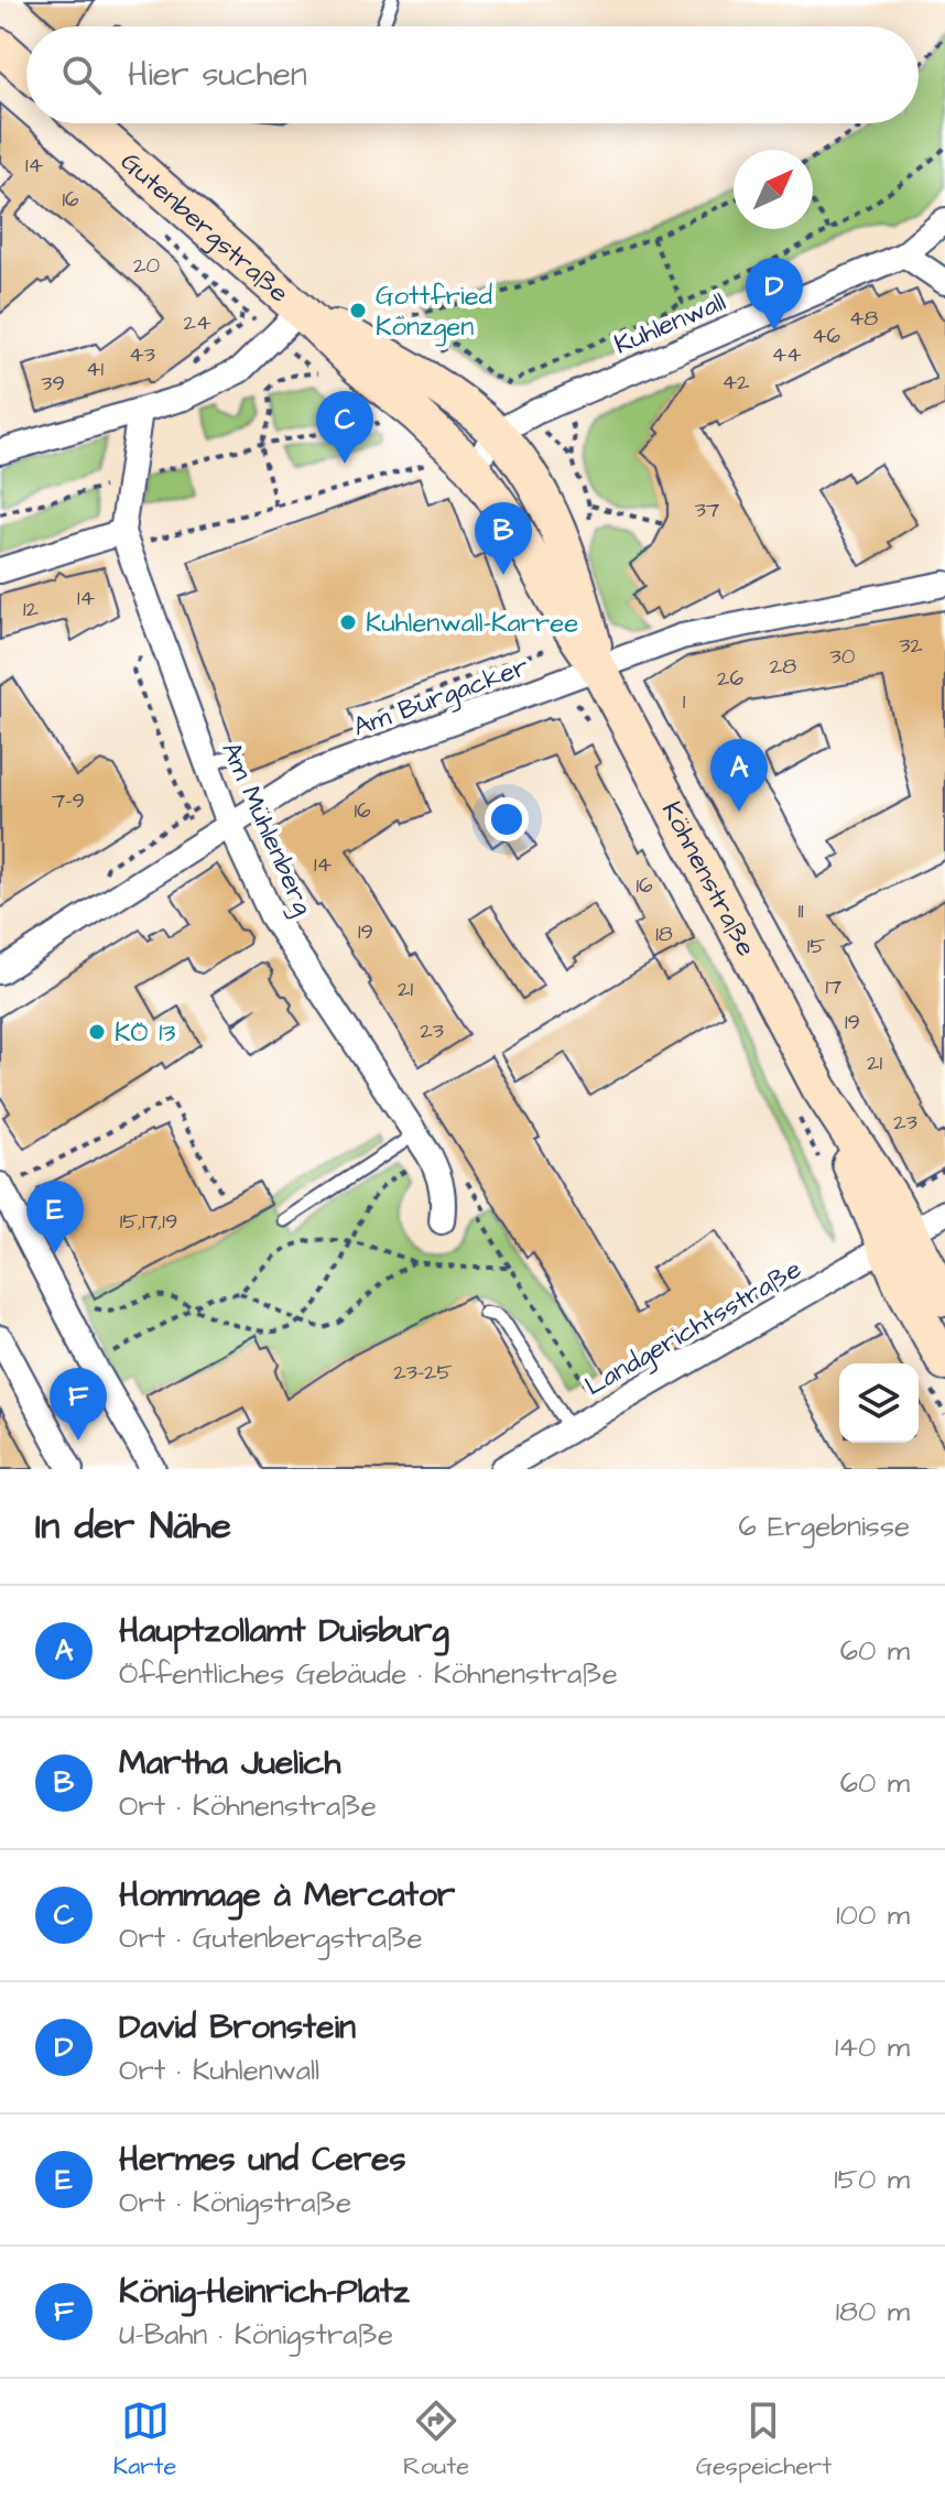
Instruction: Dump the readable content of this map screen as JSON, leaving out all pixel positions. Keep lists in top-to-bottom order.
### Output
{
  "streets": {
    "main road": ["Gutenbergstraße", "Köhnenstraße"],
    "street": [
      "Kuhlenwall",
      "Am Burgacker",
      "Am Mühlenberg",
      "Landgerichtsstraße"
    ]
  },
  "crossings": [
    ["Gutenbergstraße", "Kuhlenwall"],
    ["Gutenbergstraße", "Köhnenstraße"],
    ["Kuhlenwall", "Köhnenstraße"],
    ["Am Burgacker", "Am Mühlenberg"],
    ["Am Burgacker", "Köhnenstraße"],
    ["Köhnenstraße", "Landgerichtsstraße"]
  ],
  "places": ["Gottfried Könzgen", "Kuhlenwall-Karree", "KÖ 13"],
  "house_numbers": [
    "14",
    "16",
    "20",
    "48",
    "24",
    "46",
    "43",
    "44",
    "41",
    "42",
    "39",
    "37",
    "14",
    "12",
    "32",
    "30",
    "28",
    "26",
    "1",
    "7-9",
    "16",
    "14",
    "16",
    "11",
    "19",
    "18",
    "15",
    "17",
    "21",
    "19",
    "23",
    "21",
    "23",
    "15,17,19",
    "23-25"
  ],
  "north": "top right",
  "page": {
    "search": "Hier suchen",
    "pins": [
      "D",
      "C",
      "B",
      "A",
      "E",
      "F"
    ],
    "heading": ["In der Nähe", "6 Ergebnisse"],
    "list": [
      {
        "mark": "A",
        "name": "Hauptzollamt Duisburg",
        "note": "Öffentliches Gebäude · Köhnenstraße",
        "value": "60 m"
      },
      {
        "mark": "B",
        "name": "Martha Juelich",
        "note": "Ort · Köhnenstraße",
        "value": "60 m"
      },
      {
        "mark": "C",
        "name": "Hommage à Mercator",
        "note": "Ort · Gutenbergstraße",
        "value": "100 m"
      },
      {
        "mark": "D",
        "name": "David Bronstein",
        "note": "Ort · Kuhlenwall",
        "value": "140 m"
      },
      {
        "mark": "E",
        "name": "Hermes und Ceres",
        "note": "Ort · Königstraße",
        "value": "150 m"
      },
      {
        "mark": "F",
        "name": "König-Heinrich-Platz",
        "note": "U-Bahn · Königstraße",
        "value": "180 m"
      }
    ],
    "nav": ["Karte", "Route", "Gespeichert"]
  }
}
